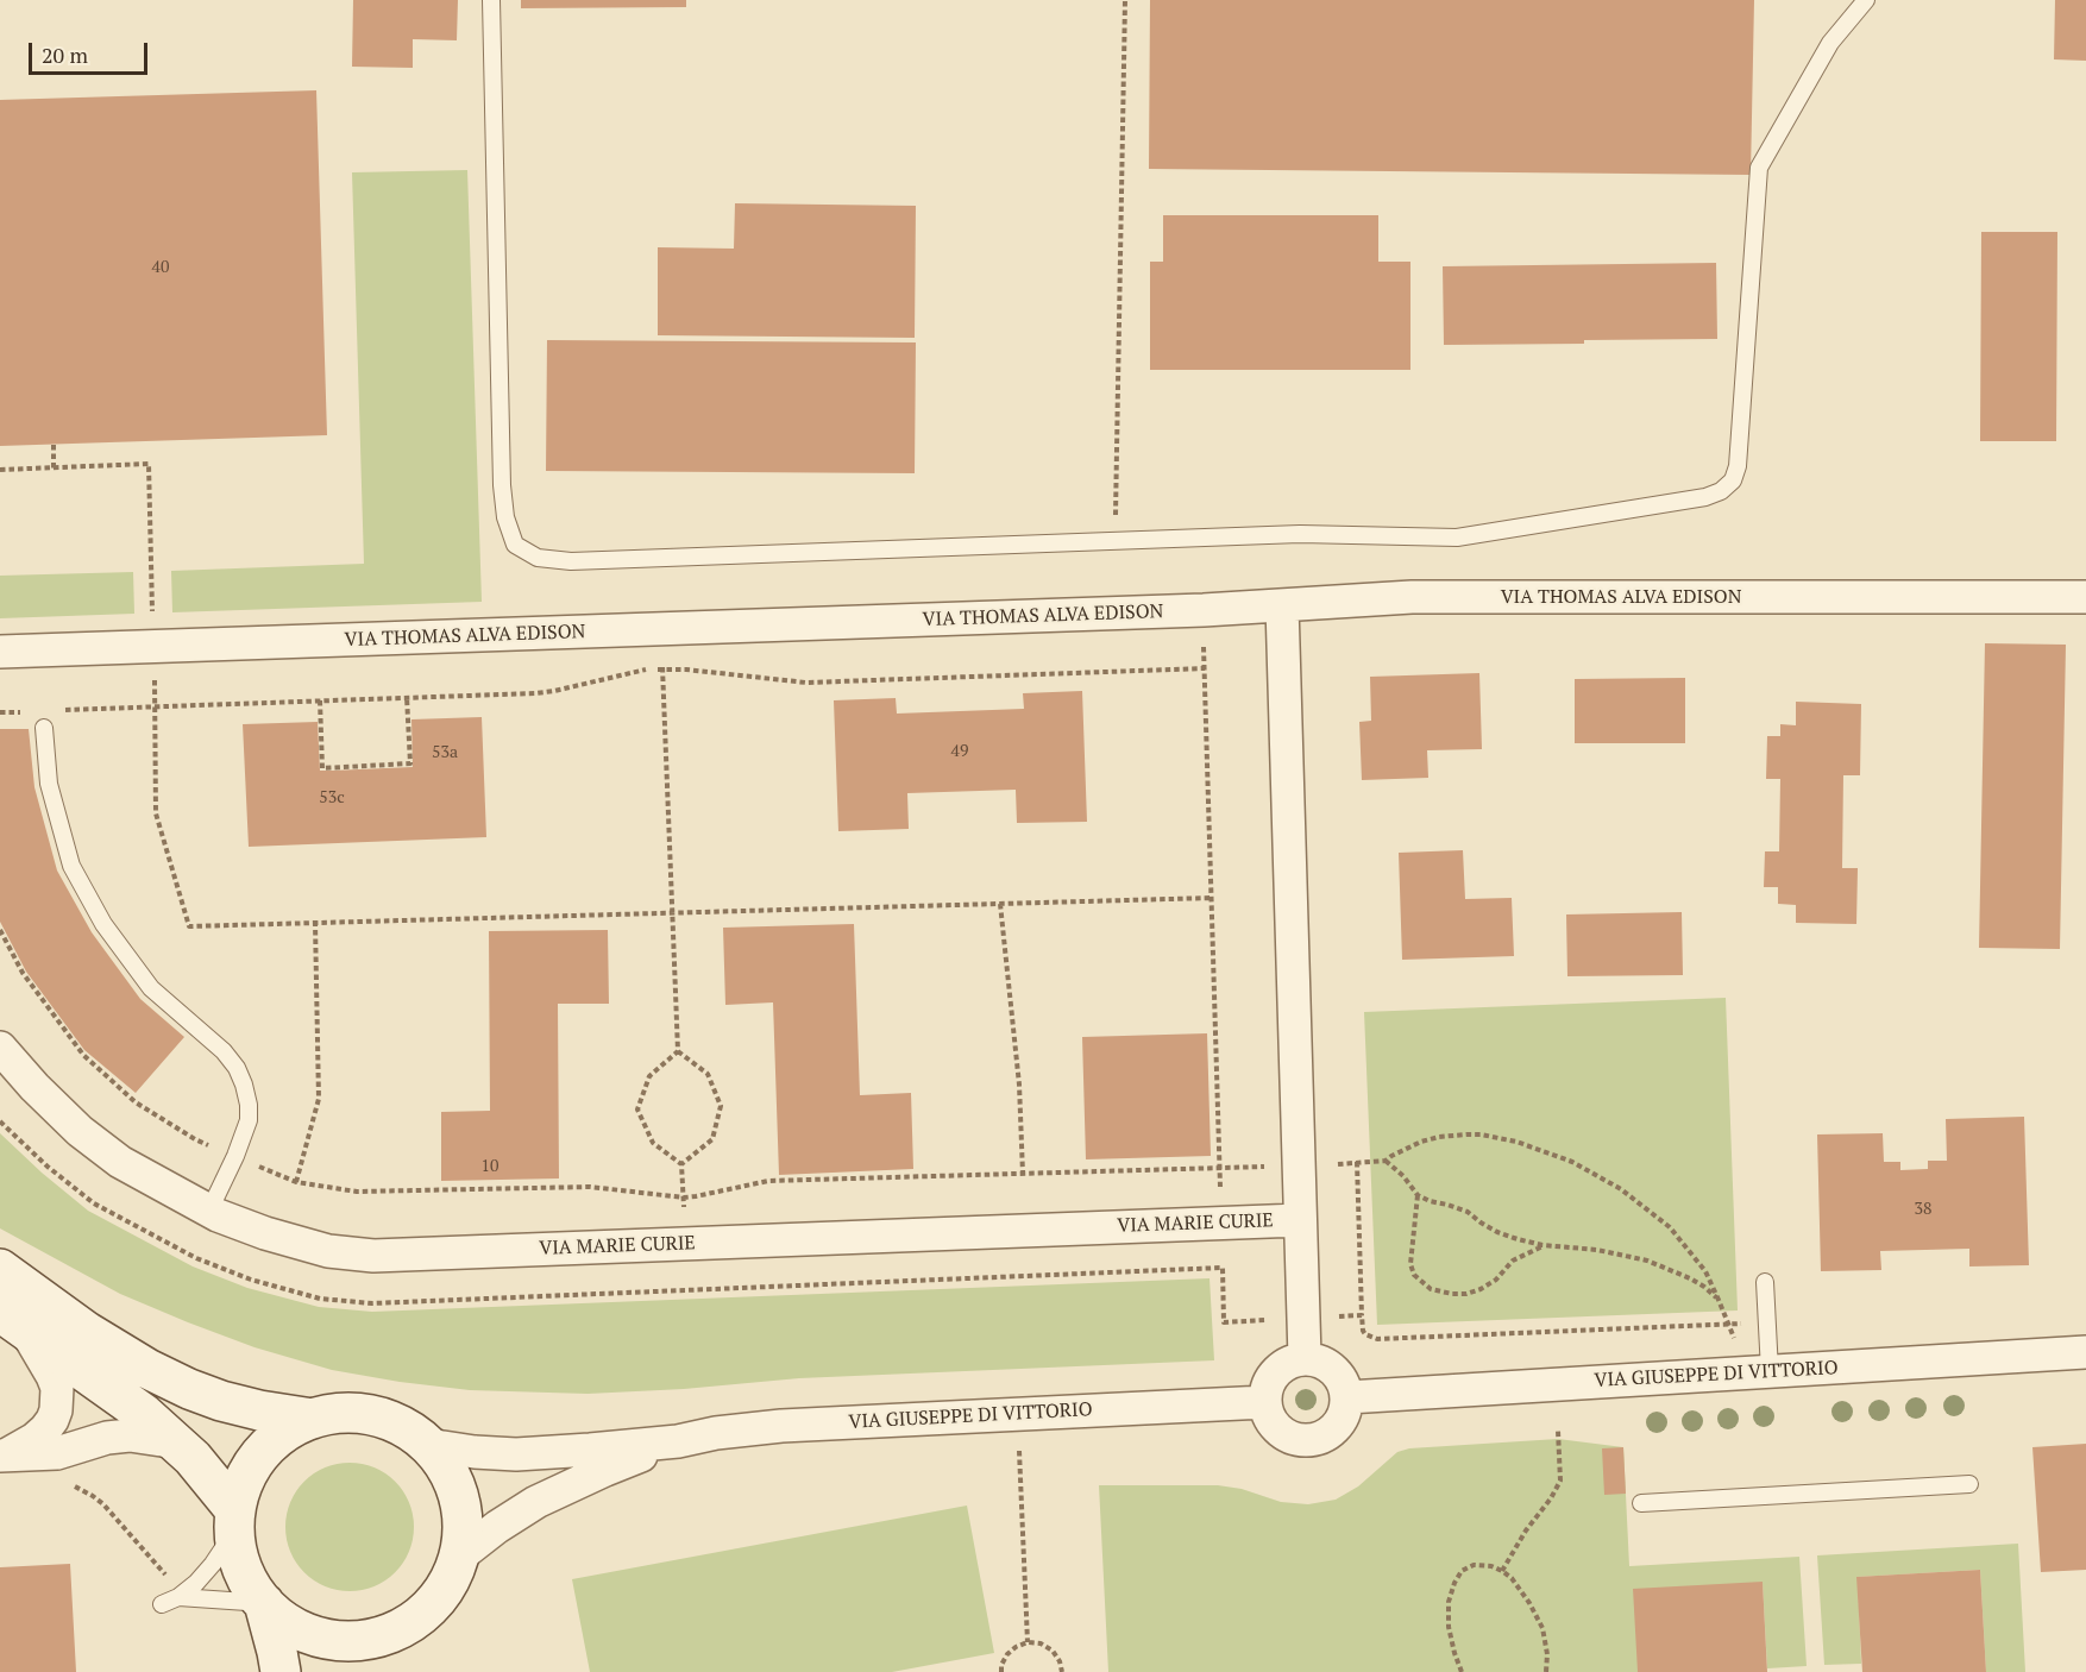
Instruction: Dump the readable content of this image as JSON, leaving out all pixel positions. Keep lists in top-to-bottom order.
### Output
{
  "streets": {
    "street": ["VIA THOMAS ALVA EDISON", "VIA MARIE CURIE", "VIA GIUSEPPE DI VITTORIO"]
  },
  "crossings": [
    ["VIA THOMAS ALVA EDISON", "VIA MARIE CURIE"],
    ["VIA MARIE CURIE", "VIA GIUSEPPE DI VITTORIO"]
  ],
  "house_numbers": [
    "40",
    "49",
    "53a",
    "53c",
    "10",
    "38"
  ],
  "scale_bar": "20 m"
}
